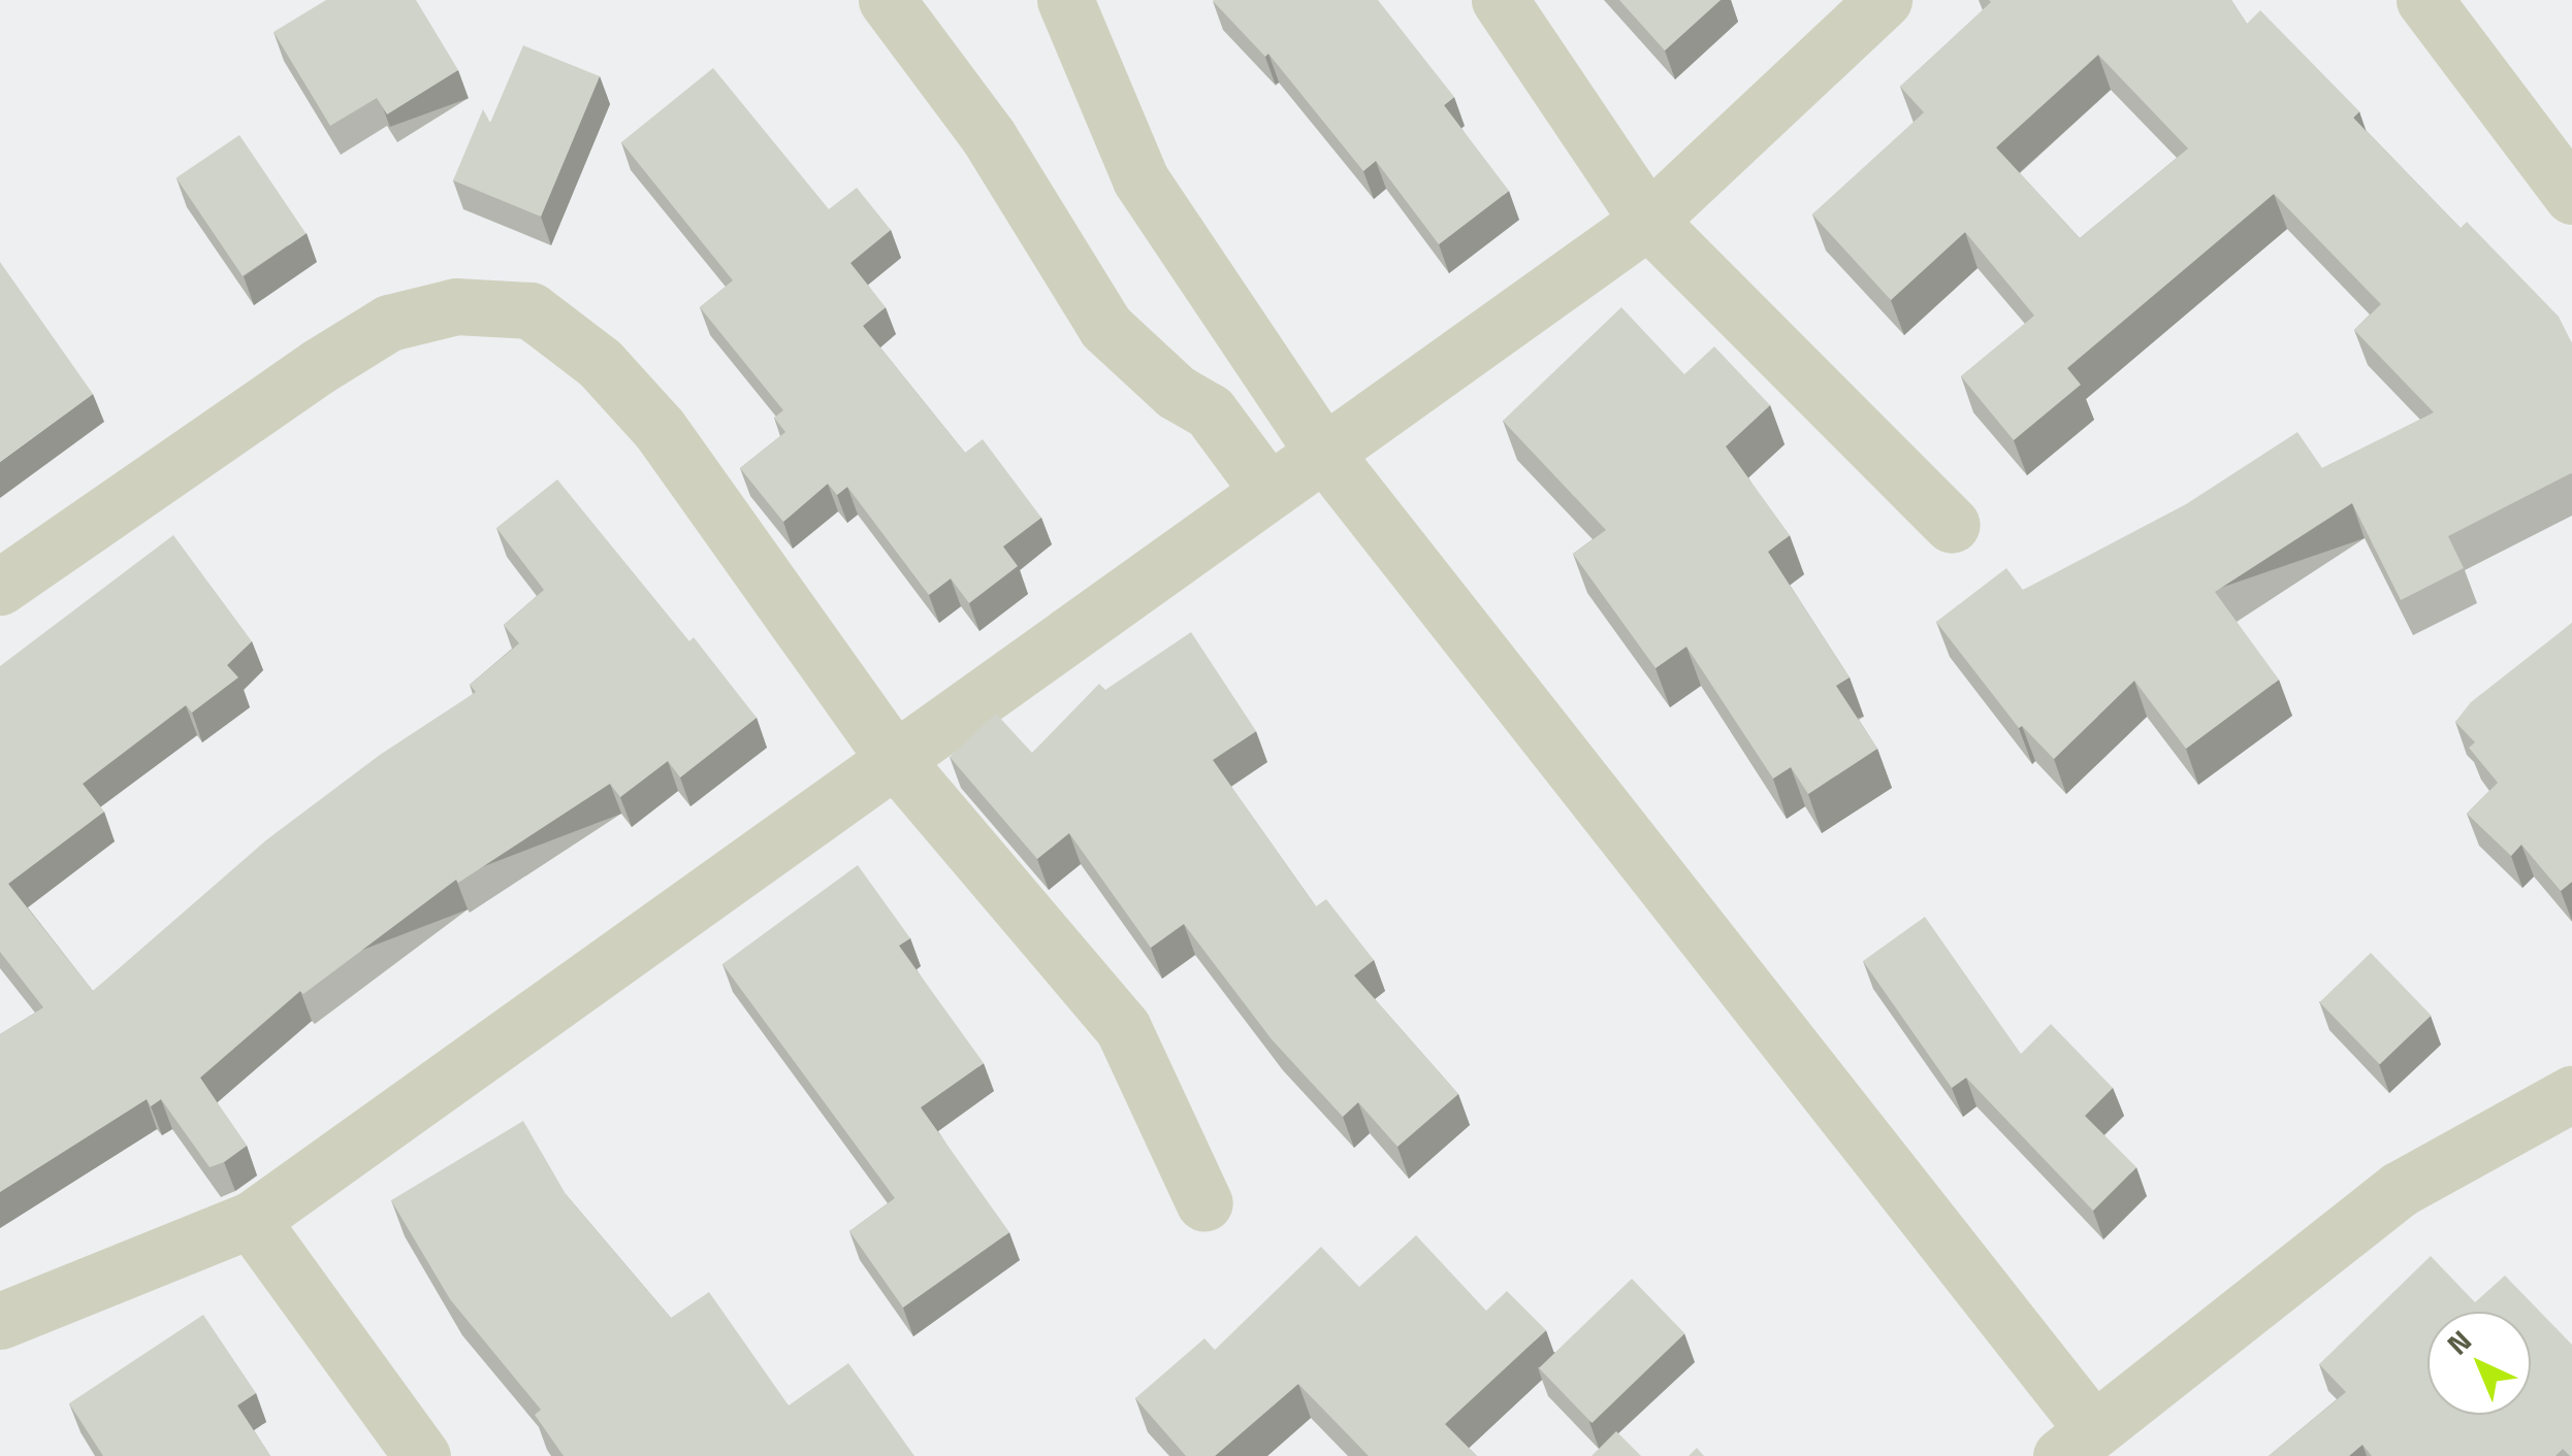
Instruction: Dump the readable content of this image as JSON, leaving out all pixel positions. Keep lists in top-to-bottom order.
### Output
{
  "north": "top left"
}
